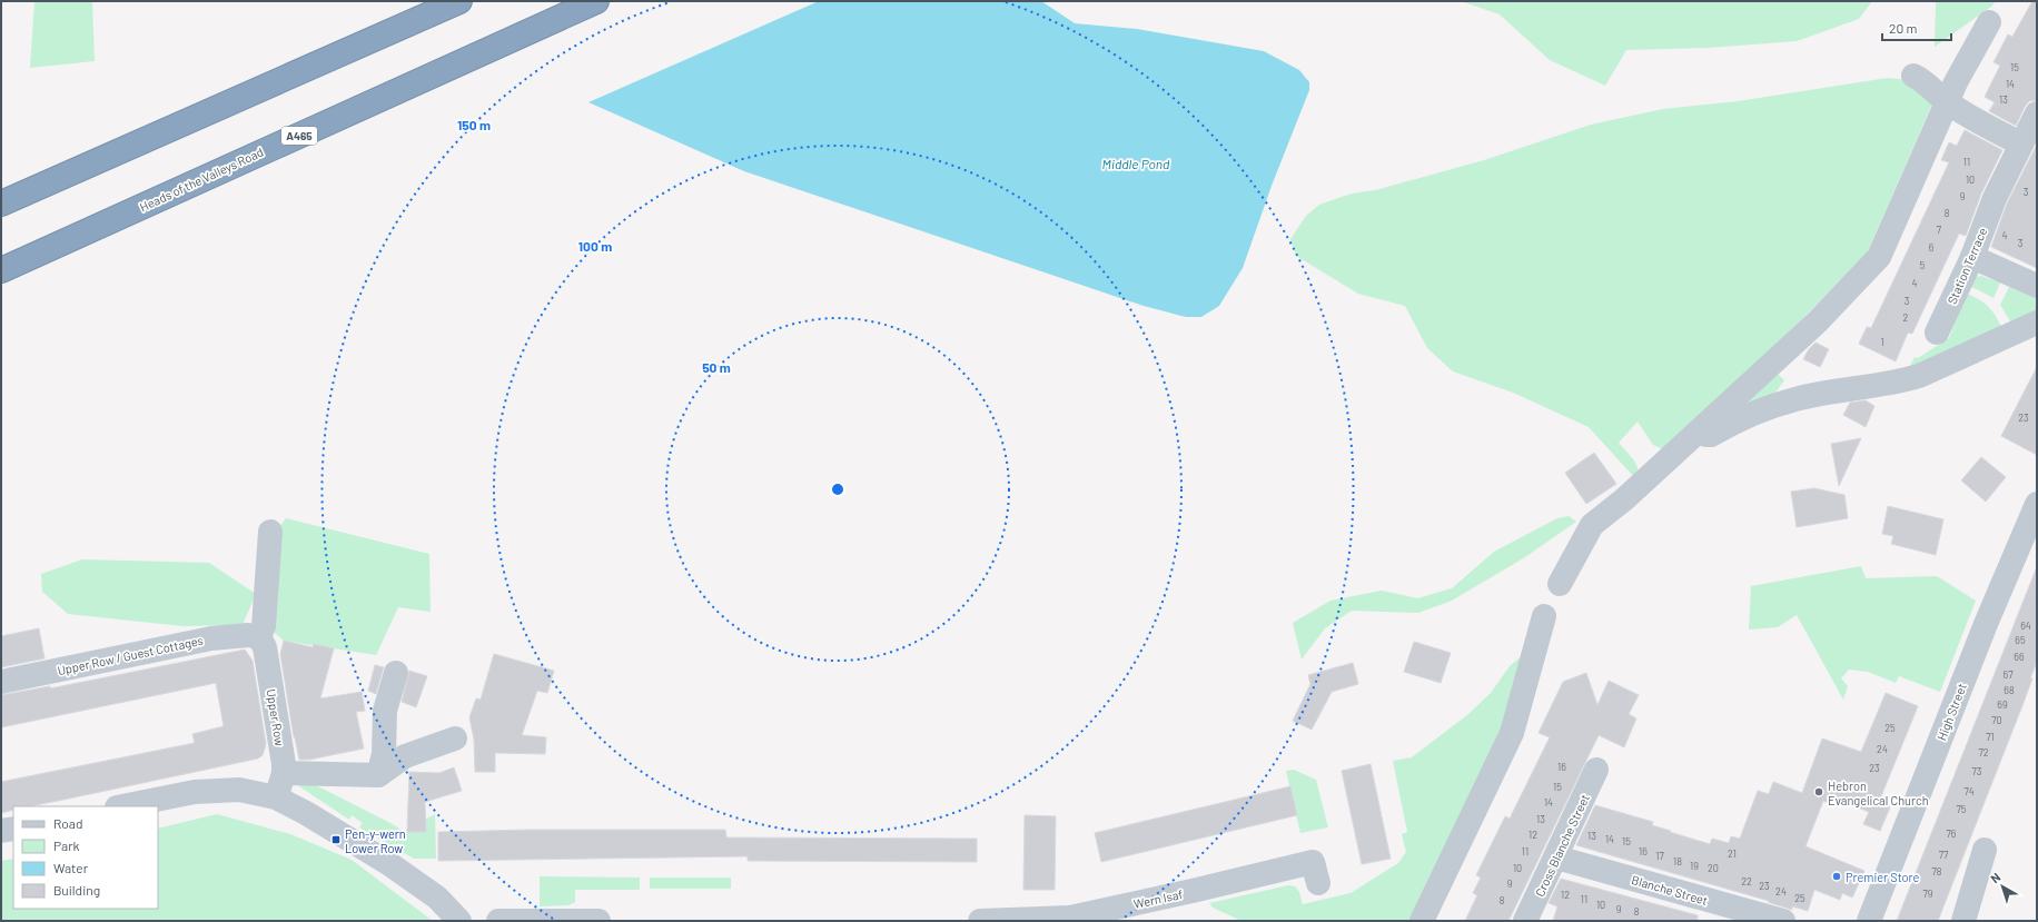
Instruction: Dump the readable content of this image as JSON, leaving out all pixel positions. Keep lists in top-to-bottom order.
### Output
{
  "streets": {
    "highway": ["A465", "Heads of the Valleys Road"],
    "street": [
      "Station Terrace",
      "Upper Row / Guest Cottages",
      "High Street",
      "Upper Row",
      "Cross Blanche Street",
      "Blanche Street",
      "Wern Isaf"
    ]
  },
  "crossings": [
    ["Upper Row / Guest Cottages", "Upper Row"],
    ["Cross Blanche Street", "Blanche Street"]
  ],
  "water": ["Middle Pond"],
  "places": {
    "other": ["Hebron Evangelical Church", "Premier Store"],
    "transit": ["Pen-y-wern Lower Row"]
  },
  "house_numbers": [
    "15",
    "14",
    "13",
    "11",
    "10",
    "3",
    "9",
    "8",
    "7",
    "4",
    "3",
    "6",
    "5",
    "4",
    "3",
    "2",
    "1",
    "23",
    "64",
    "65",
    "66",
    "67",
    "68",
    "69",
    "70",
    "25",
    "71",
    "24",
    "72",
    "16",
    "23",
    "73",
    "15",
    "74",
    "14",
    "75",
    "13",
    "76",
    "12",
    "13",
    "14",
    "15",
    "11",
    "16",
    "21",
    "77",
    "17",
    "18",
    "19",
    "10",
    "20",
    "78",
    "22",
    "9",
    "23",
    "24",
    "79",
    "12",
    "25",
    "11",
    "8",
    "10",
    "9",
    "8"
  ],
  "legend": [
    "Road",
    "Park",
    "Water",
    "Building"
  ],
  "scale_bar": "20 m",
  "north": "top left",
  "rings": ["150 m", "100 m", "50 m"]
}
